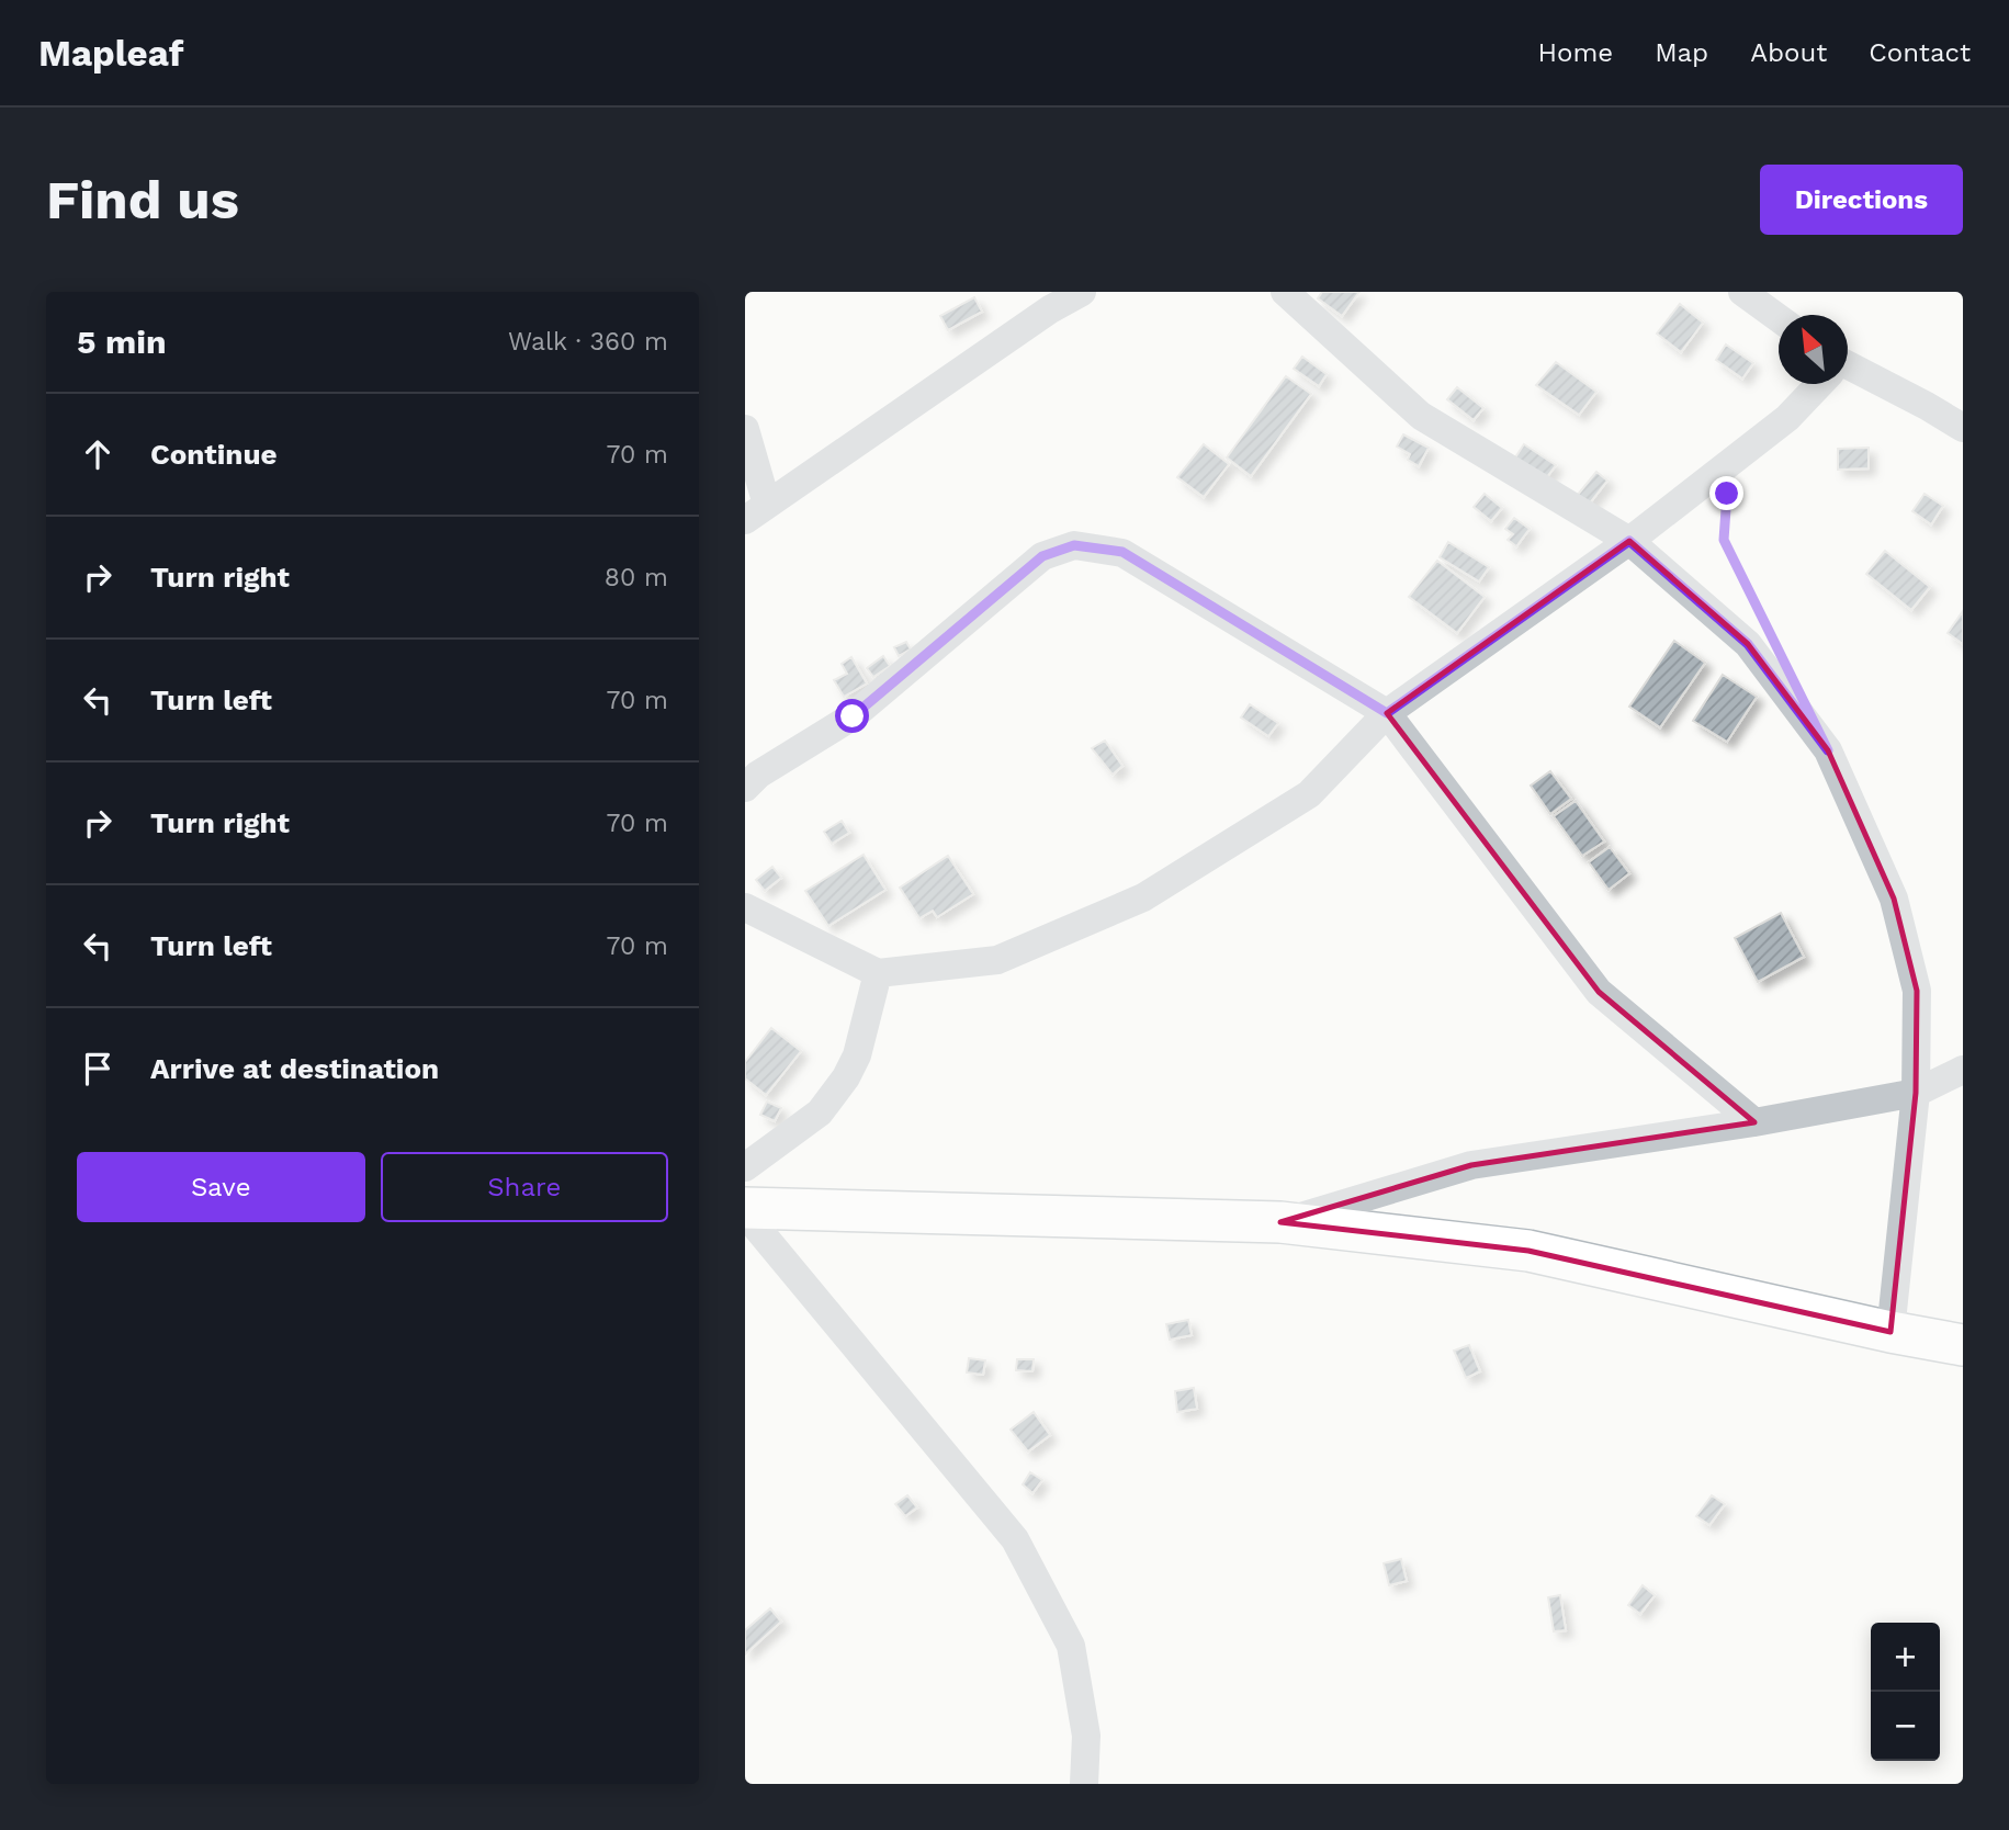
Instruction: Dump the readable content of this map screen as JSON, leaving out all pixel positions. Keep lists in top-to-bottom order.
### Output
{
  "north": "top left",
  "page": {
    "header": "Mapleaf",
    "nav": [
      "Home",
      "Map",
      "About",
      "Contact"
    ],
    "buttons": [
      "Directions",
      ["Save", "Share"]
    ],
    "title": "Find us",
    "heading": ["5 min", "Walk · 360 m"],
    "list": [
      ["Continue", "70 m"],
      ["Turn right", "80 m"],
      ["Turn left", "70 m"],
      ["Turn right", "70 m"],
      ["Turn left", "70 m"],
      "Arrive at destination"
    ],
    "map_buttons": ["+", "−"]
  }
}
